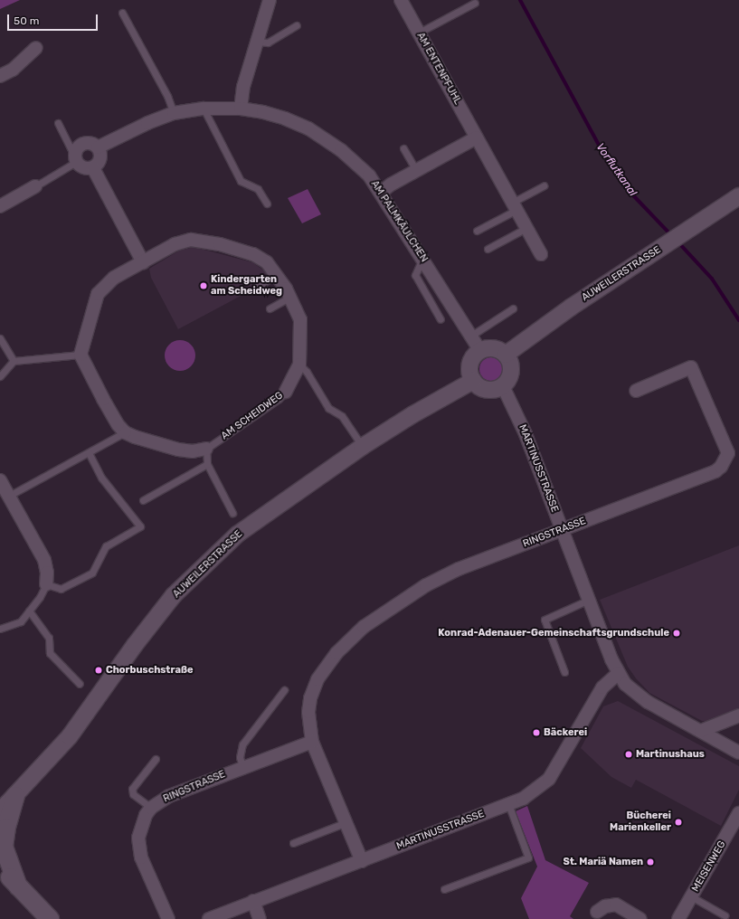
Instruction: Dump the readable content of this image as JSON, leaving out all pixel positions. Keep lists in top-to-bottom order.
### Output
{
  "streets": {
    "street": [
      "AM ENTENPFUHL",
      "AM PALMKÄULCHEN",
      "AUWEILERSTRASSE",
      "AM SCHEIDWEG",
      "MARTINUSSTRASSE",
      "RINGSTRASSE",
      "MEISENWEG"
    ]
  },
  "crossings": [
    ["AM PALMKÄULCHEN", "AUWEILERSTRASSE"],
    ["AM PALMKÄULCHEN", "MARTINUSSTRASSE"],
    ["AUWEILERSTRASSE", "MARTINUSSTRASSE"],
    ["MARTINUSSTRASSE", "RINGSTRASSE"]
  ],
  "water": ["Vorflutkanal"],
  "places": [
    "Kindergarten am Scheidweg",
    "Konrad-Adenauer-Gemeinschaftsgrundschule",
    "Chorbuschstraße",
    "Bäckerei",
    "Martinushaus",
    "Bücherei Marienkeller",
    "St. Mariä Namen"
  ],
  "scale_bar": "50 m"
}
